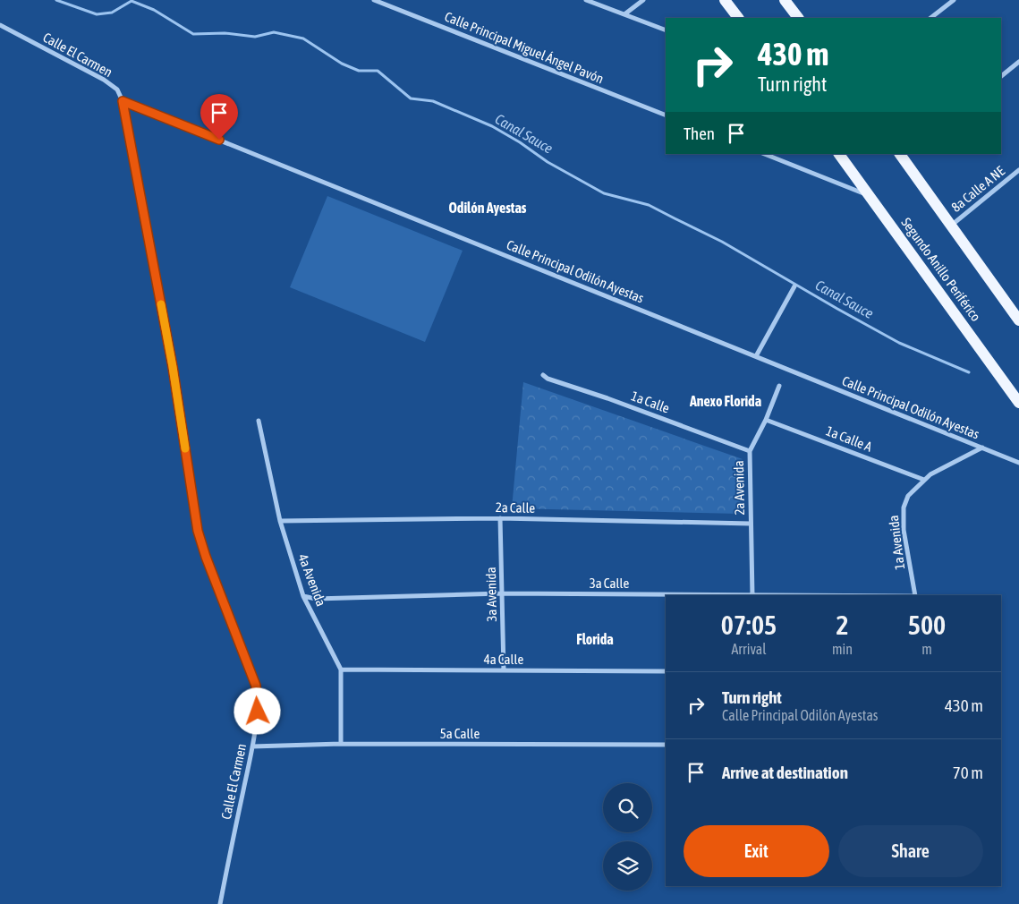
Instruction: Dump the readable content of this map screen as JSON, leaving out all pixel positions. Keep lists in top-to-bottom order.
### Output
{
  "streets": {
    "main road": ["Segundo Anillo Periférico"],
    "street": [
      "Calle Principal Miguel Ángel Pavón",
      "Calle El Carmen",
      "8a Calle A NE",
      "Calle Principal Odilón Ayestas",
      "1a Calle",
      "1a Calle A",
      "2a Avenida",
      "2a Calle",
      "1a Avenida",
      "4a Avenida",
      "3a Calle",
      "3a Avenida",
      "4a Calle",
      "5a Calle"
    ]
  },
  "crossings": [
    ["Calle El Carmen", "Calle Principal Odilón Ayestas"],
    ["Calle El Carmen", "5a Calle"],
    ["Calle Principal Odilón Ayestas", "1a Avenida"],
    ["1a Calle", "2a Avenida"],
    ["1a Calle A", "2a Avenida"],
    ["1a Calle A", "1a Avenida"],
    ["2a Avenida", "2a Calle"],
    ["2a Calle", "4a Avenida"],
    ["2a Calle", "3a Avenida"],
    ["4a Avenida", "3a Calle"],
    ["4a Avenida", "4a Calle"],
    ["4a Avenida", "5a Calle"],
    ["3a Calle", "3a Avenida"],
    ["3a Avenida", "4a Calle"]
  ],
  "districts": ["Odilón Ayestas", "Anexo Florida", "Florida"],
  "water": ["Canal Sauce"],
  "page": {
    "turn": ["430 m", "Turn right"],
    "then": "Then",
    "eta": [
      "07:05",
      "Arrival",
      "2",
      "min",
      "500",
      "m"
    ],
    "list": [
      {
        "name": "Turn right",
        "note": "Calle Principal Odilón Ayestas",
        "value": "430 m"
      },
      {
        "name": "Arrive at destination",
        "value": "70 m"
      }
    ],
    "buttons": ["Exit", "Share"]
  }
}
